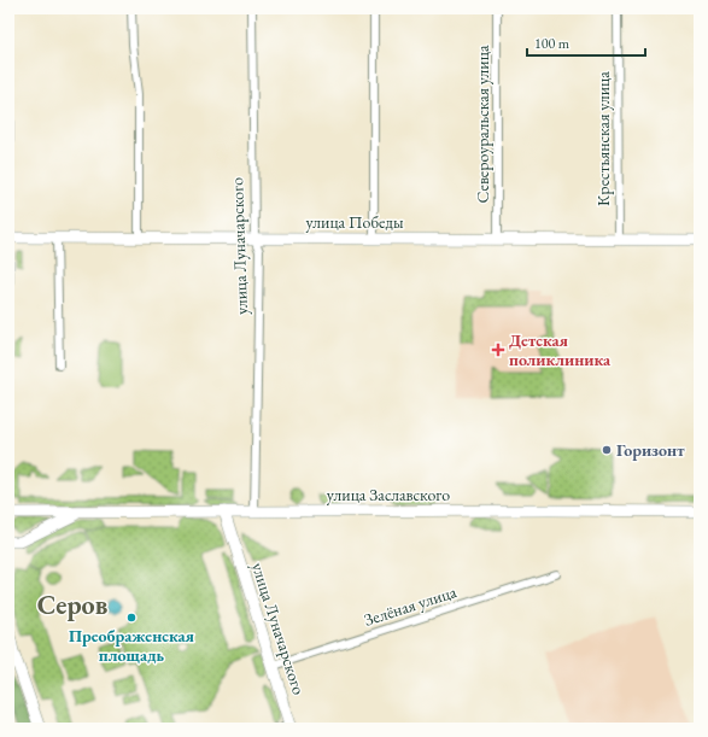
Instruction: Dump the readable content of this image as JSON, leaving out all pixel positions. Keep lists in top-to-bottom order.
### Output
{
  "streets": {
    "street": [
      "Североуральская улица",
      "Крестьянская улица",
      "улица Победы",
      "улица Луначарского",
      "улица Заславского",
      "Зелёная улица"
    ]
  },
  "crossings": [
    ["Североуральская улица", "улица Победы"],
    ["Крестьянская улица", "улица Победы"],
    ["улица Победы", "улица Луначарского"],
    ["улица Луначарского", "улица Заславского"],
    ["улица Луначарского", "Зелёная улица"]
  ],
  "districts": ["Серов"],
  "places": {
    "health": ["Детская поликлиника"],
    "other": ["Горизонт", "Преображенская площадь"]
  },
  "scale_bar": "100 m"
}
